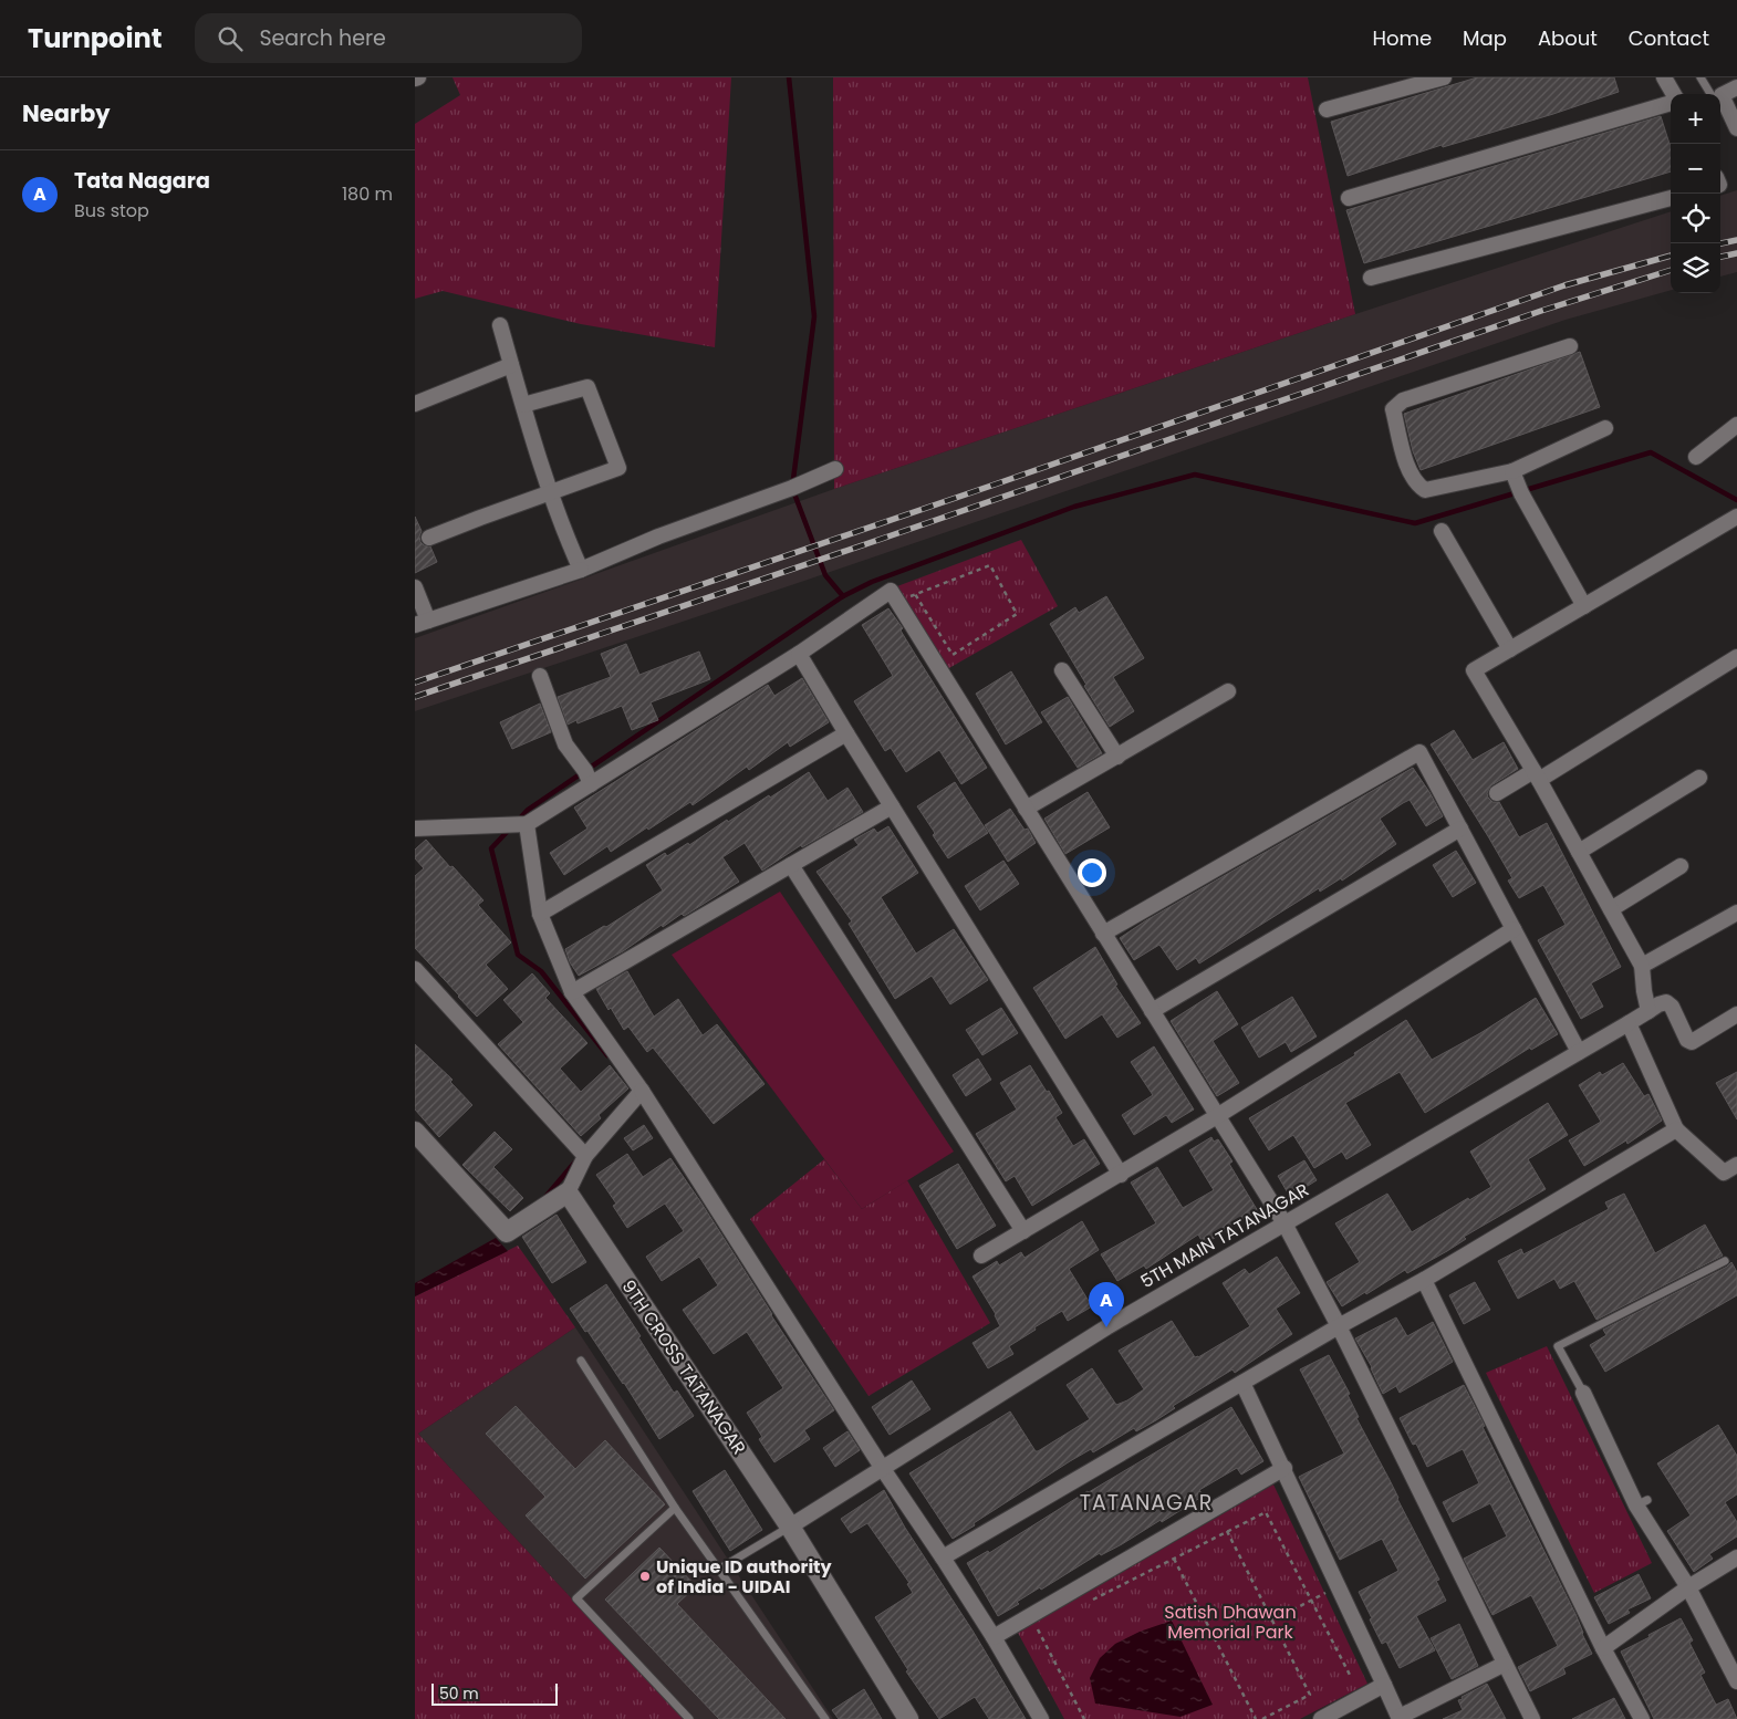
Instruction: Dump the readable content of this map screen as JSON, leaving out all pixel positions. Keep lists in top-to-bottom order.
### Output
{
  "streets": {
    "street": ["5TH MAIN TATANAGAR", "9TH CROSS TATANAGAR"]
  },
  "crossings": [
    ["5TH MAIN TATANAGAR", "9TH CROSS TATANAGAR"]
  ],
  "districts": ["TATANAGAR"],
  "parks": ["Satish Dhawan Memorial Park"],
  "places": ["Unique ID authority of India - UIDAI"],
  "scale_bar": "50 m",
  "page": {
    "header": "Turnpoint",
    "search": "Search here",
    "nav": [
      "Home",
      "Map",
      "About",
      "Contact"
    ],
    "heading": "Nearby",
    "map_buttons": ["+", "−"],
    "list": [
      {
        "mark": "A",
        "name": "Tata Nagara",
        "note": "Bus stop",
        "value": "180 m"
      }
    ],
    "pins": "A",
    "scale": "50 m"
  }
}
